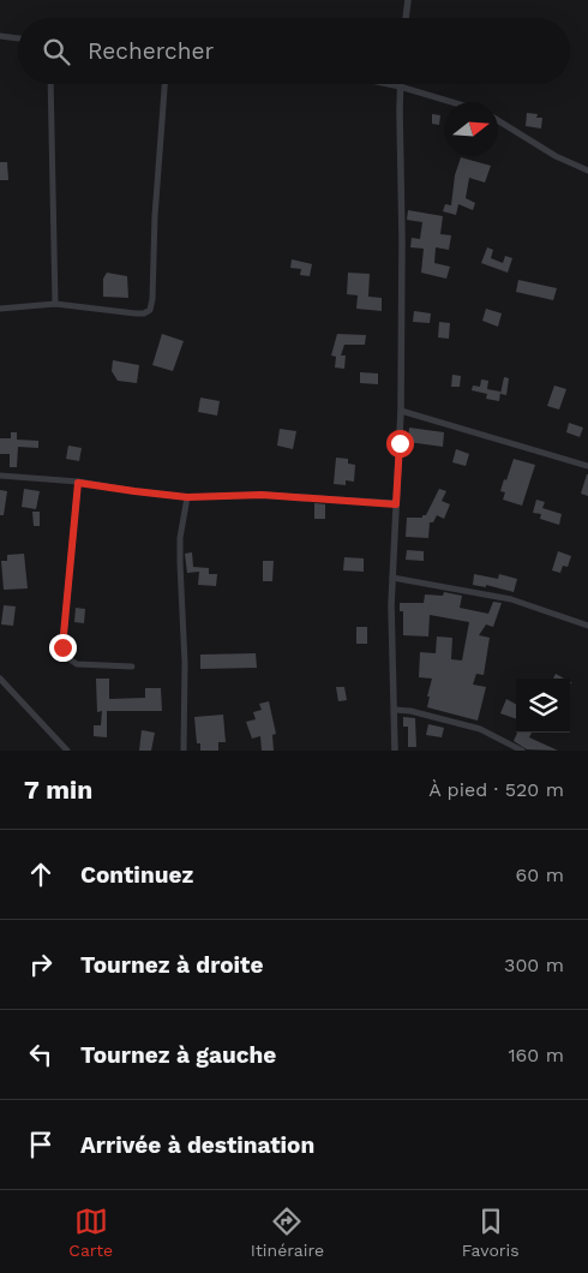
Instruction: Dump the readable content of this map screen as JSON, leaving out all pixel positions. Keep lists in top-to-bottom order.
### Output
{
  "north": "right",
  "page": {
    "search": "Rechercher",
    "heading": ["7 min", "À pied · 520 m"],
    "list": [
      ["Continuez", "60 m"],
      ["Tournez à droite", "300 m"],
      ["Tournez à gauche", "160 m"],
      "Arrivée à destination"
    ],
    "nav": ["Carte", "Itinéraire", "Favoris"]
  }
}
